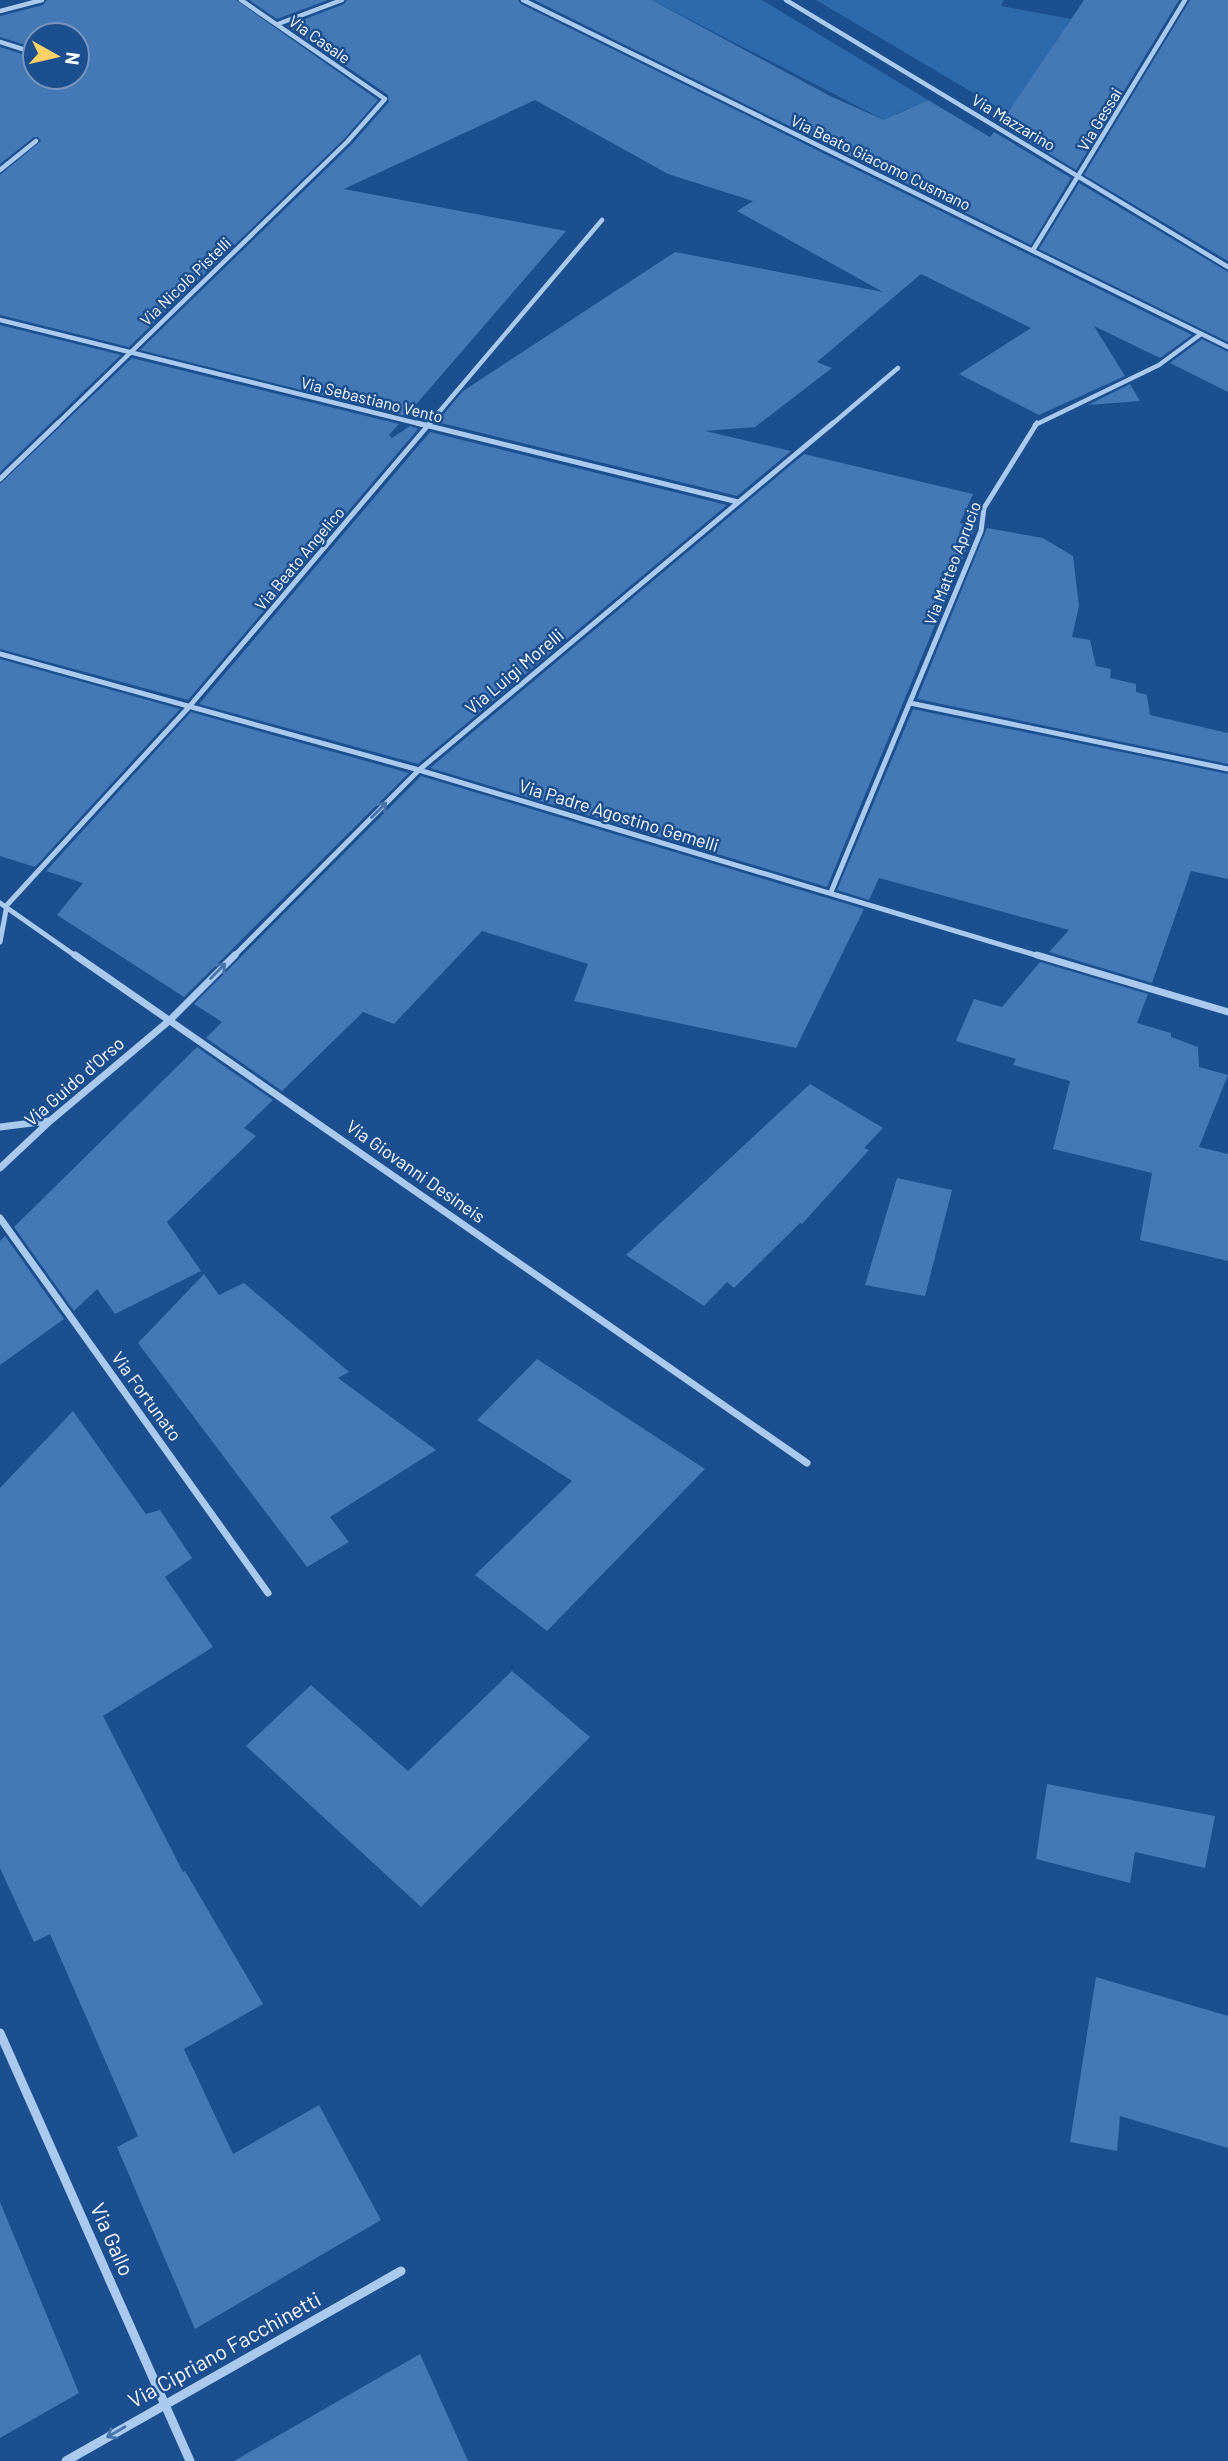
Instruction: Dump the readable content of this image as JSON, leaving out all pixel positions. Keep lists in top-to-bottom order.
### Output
{
  "streets": {
    "street": [
      "Via Casale",
      "Via Gessai",
      "Via Mazzarino",
      "Via Beato Giacomo Cusmano",
      "Via Nicolò Pistelli",
      "Via Sebastiano Vento",
      "Via Beato Angelico",
      "Via Matteo Aprucio",
      "Via Luigi Morelli",
      "Via Padre Agostino Gemelli",
      "Via Guido d'Orso",
      "Via Giovanni Desineis",
      "Via Fortunato",
      "Via Gallo",
      "Via Cipriano Facchinetti"
    ]
  },
  "crossings": [
    ["Via Casale", "Via Nicolò Pistelli"],
    ["Via Gessai", "Via Mazzarino"],
    ["Via Gessai", "Via Beato Giacomo Cusmano"],
    ["Via Beato Giacomo Cusmano", "Via Matteo Aprucio"],
    ["Via Nicolò Pistelli", "Via Sebastiano Vento"],
    ["Via Sebastiano Vento", "Via Beato Angelico"],
    ["Via Sebastiano Vento", "Via Luigi Morelli"],
    ["Via Beato Angelico", "Via Padre Agostino Gemelli"],
    ["Via Beato Angelico", "Via Giovanni Desineis"],
    ["Via Matteo Aprucio", "Via Padre Agostino Gemelli"],
    ["Via Luigi Morelli", "Via Padre Agostino Gemelli"],
    ["Via Luigi Morelli", "Via Guido d'Orso"],
    ["Via Luigi Morelli", "Via Giovanni Desineis"],
    ["Via Guido d'Orso", "Via Giovanni Desineis"],
    ["Via Gallo", "Via Cipriano Facchinetti"]
  ],
  "one_way": ["Via Luigi Morelli"],
  "north": "right"
}
